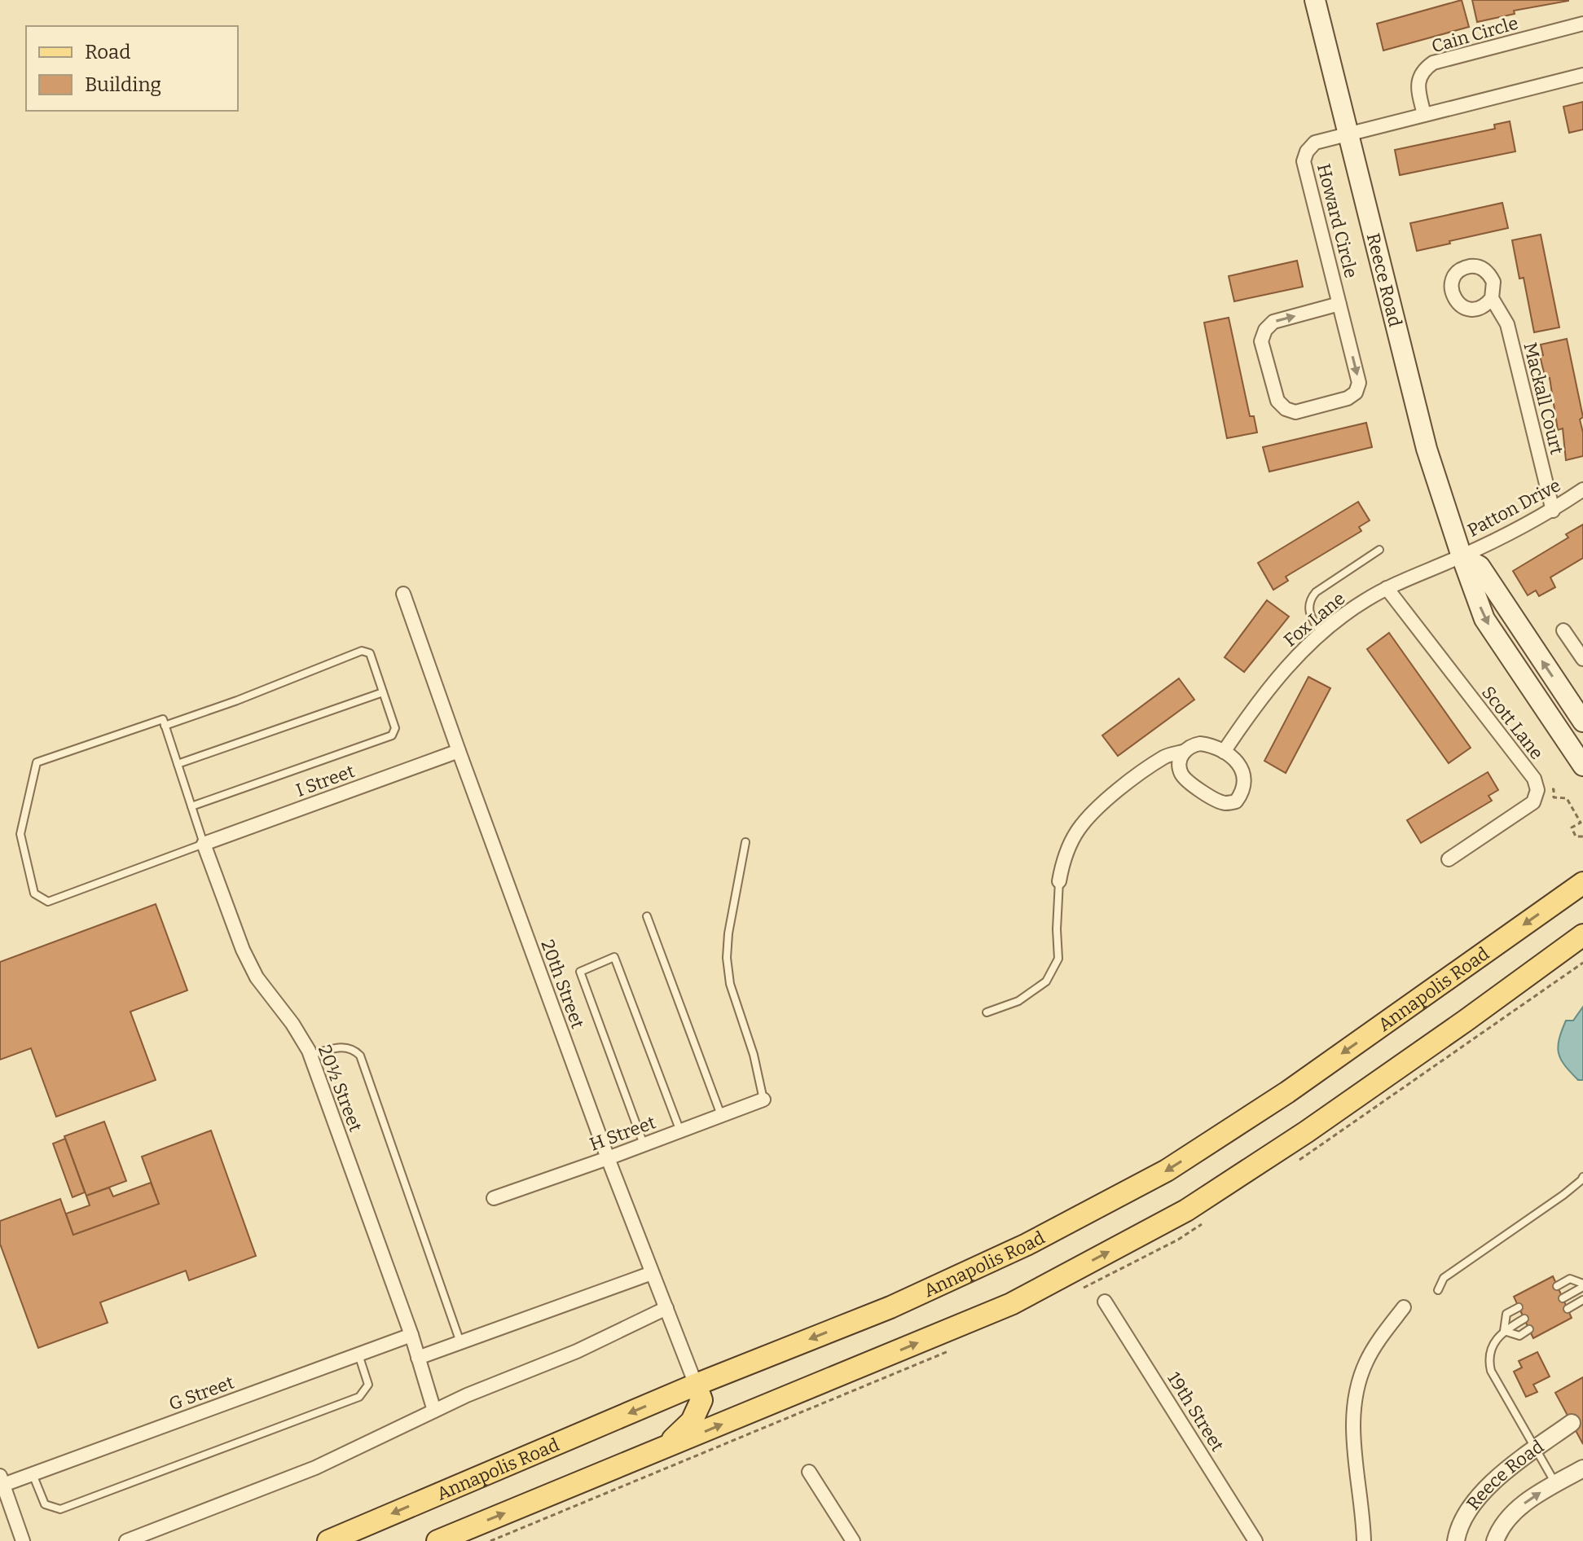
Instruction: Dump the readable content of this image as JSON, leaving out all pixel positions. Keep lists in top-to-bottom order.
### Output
{
  "streets": {
    "main road": ["Reece Road", "Annapolis Road"],
    "street": [
      "Cain Circle",
      "Howard Circle",
      "Mackall Court",
      "Patton Drive",
      "Fox Lane",
      "Scott Lane",
      "I Street",
      "20th Street",
      "20½ Street",
      "H Street",
      "G Street",
      "19th Street"
    ]
  },
  "crossings": [
    ["Howard Circle", "Reece Road"],
    ["Reece Road", "Patton Drive"],
    ["Reece Road", "Fox Lane"],
    ["Mackall Court", "Patton Drive"],
    ["Patton Drive", "Fox Lane"],
    ["Fox Lane", "Scott Lane"],
    ["I Street", "20th Street"],
    ["I Street", "20½ Street"],
    ["20th Street", "Annapolis Road"],
    ["20th Street", "H Street"],
    ["20½ Street", "G Street"]
  ],
  "legend": ["Road", "Building"]
}
